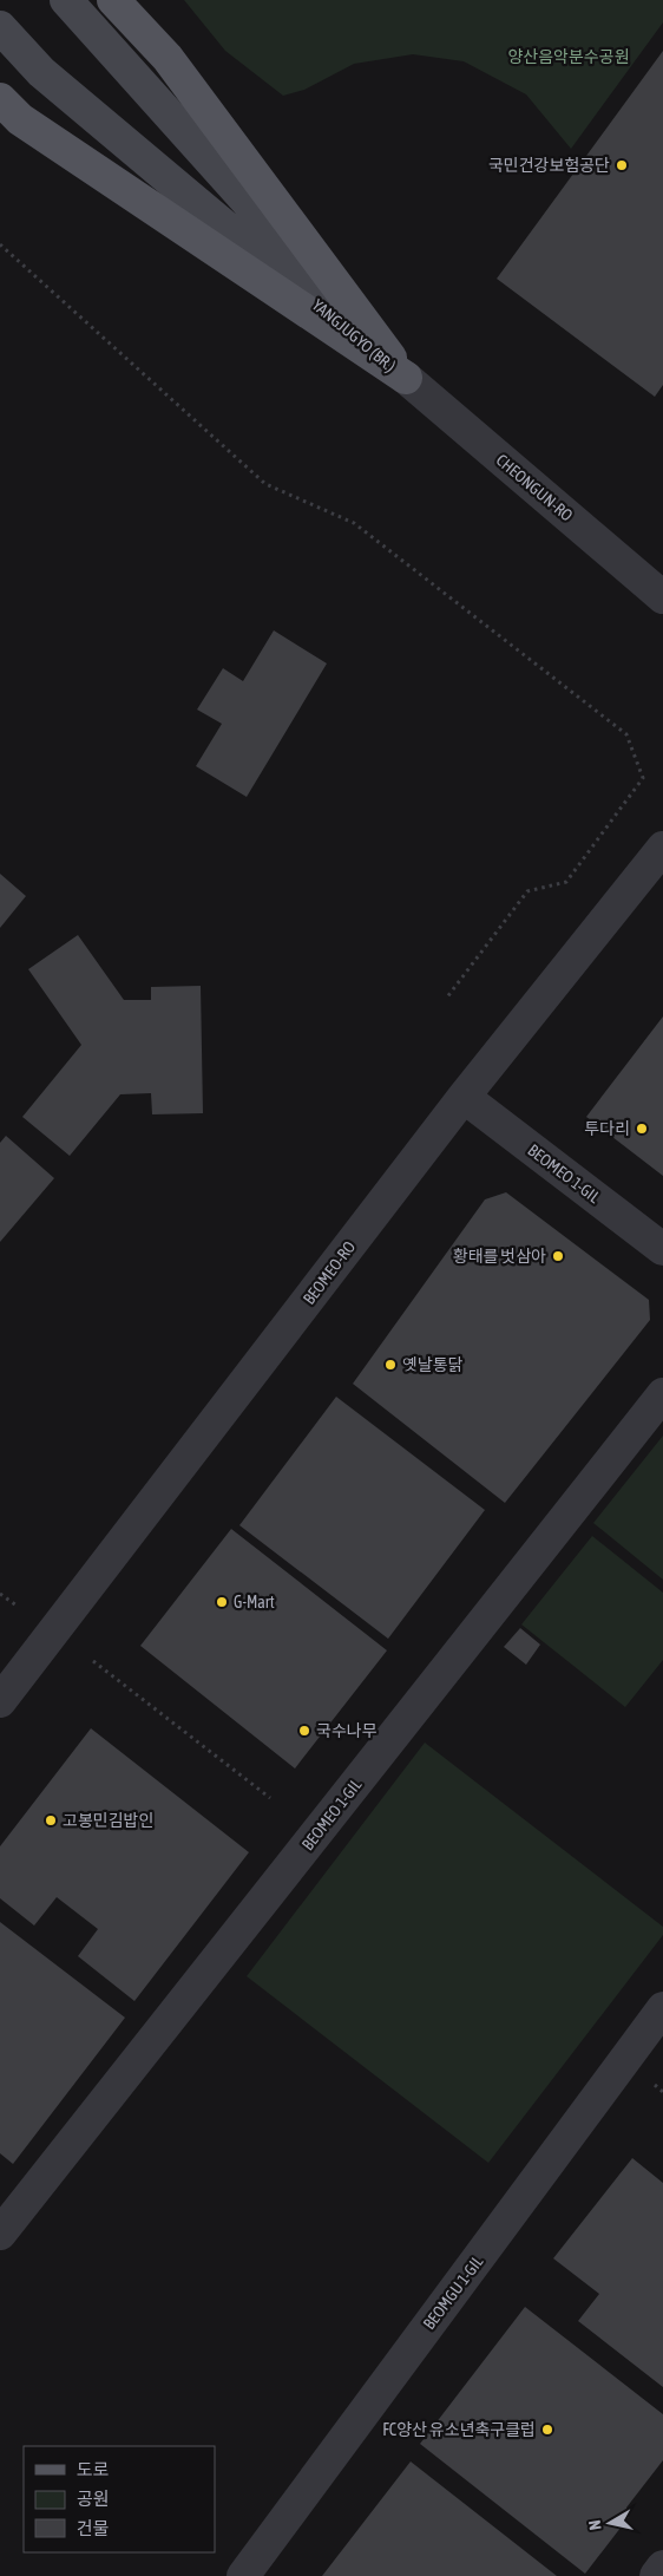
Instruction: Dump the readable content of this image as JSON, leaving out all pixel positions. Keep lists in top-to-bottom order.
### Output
{
  "streets": {
    "main road": ["YANGJUGYO (BR.)"],
    "street": [
      "CHEONGUN-RO",
      "BEOMEO 1-GIL",
      "BEOMEO-RO",
      "BEOMGU 1-GIL"
    ]
  },
  "crossings": [
    ["YANGJUGYO (BR.)", "CHEONGUN-RO"],
    ["BEOMEO 1-GIL", "BEOMEO-RO"]
  ],
  "parks": ["양산음악분수공원"],
  "places": [
    "국민건강보험공단",
    "투다리",
    "황태를 벗삼아",
    "옛날통닭",
    "G-Mart",
    "국수나무",
    "고봉민김밥인",
    "FC양산 유소년축구클럽"
  ],
  "legend": ["도로", "공원", "건물"],
  "north": "left"
}
